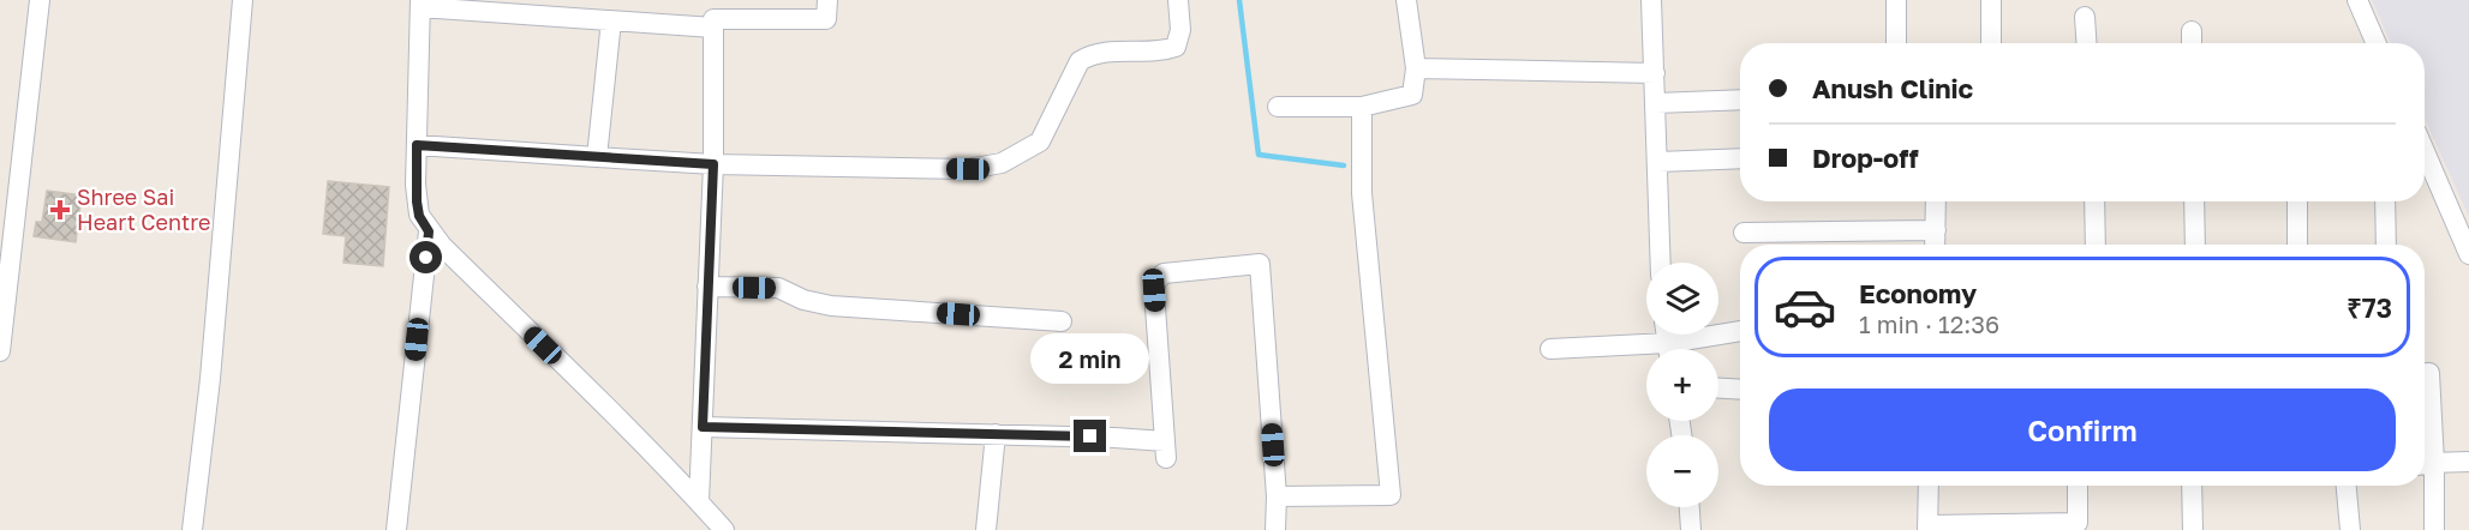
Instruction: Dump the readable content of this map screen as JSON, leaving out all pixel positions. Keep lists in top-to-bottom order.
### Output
{
  "places": {
    "health": ["Shree Sai Heart Centre"]
  },
  "page": {
    "banner": ["Anush Clinic", "Drop-off"],
    "list": [
      {
        "name": "Economy",
        "note": "1 min · 12:36",
        "value": "₹73"
      }
    ],
    "map_buttons": ["+", "−"],
    "bubble": "2 min",
    "buttons": "Confirm"
  }
}
